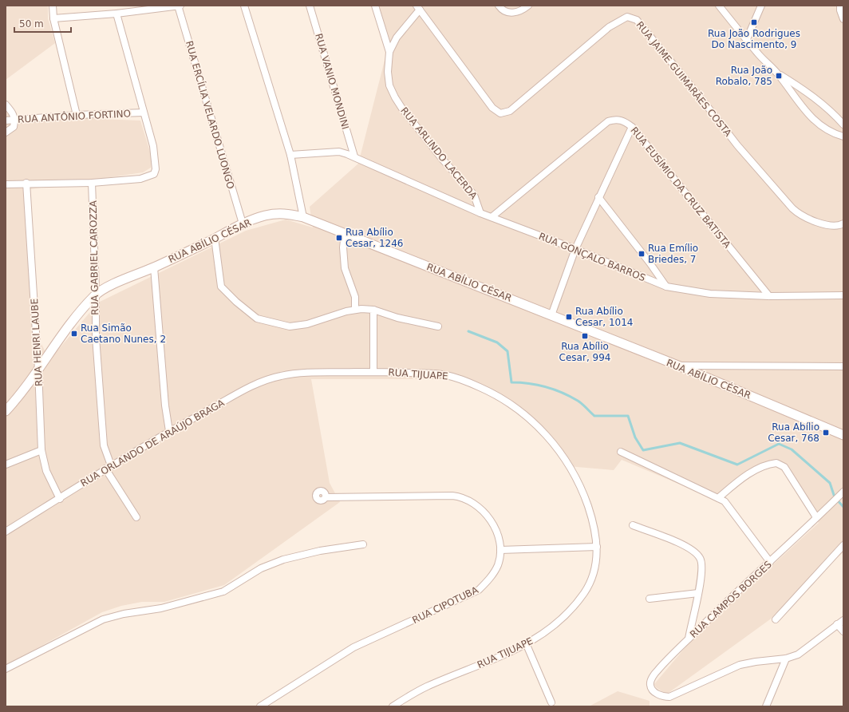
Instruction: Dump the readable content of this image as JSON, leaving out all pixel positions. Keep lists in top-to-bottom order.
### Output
{
  "streets": {
    "main road": ["RUA ABÍLIO CÉSAR"],
    "street": [
      "RUA JAIME GUIMARÃES COSTA",
      "RUA VANIO MONDINI",
      "RUA ERCÍLIA VELARDO LUONGO",
      "RUA ANTÔNIO FORTINO",
      "RUA ARLINDO LACERDA",
      "RUA EUSÍMIO DA CRUZ BATISTA",
      "RUA GONÇALO BARROS",
      "RUA GABRIEL CAROZZA",
      "RUA HENRI LAUBE",
      "RUA TIJUAPE",
      "RUA ORLANDO DE ARAÚJO BRAGA",
      "RUA CAMPOS BORGES",
      "RUA CIPOTUBA"
    ]
  },
  "crossings": [
    ["RUA JAIME GUIMARÃES COSTA", "RUA ARLINDO LACERDA"],
    ["RUA VANIO MONDINI", "RUA GONÇALO BARROS"],
    ["RUA ERCÍLIA VELARDO LUONGO", "RUA ABÍLIO CÉSAR"],
    ["RUA ARLINDO LACERDA", "RUA GONÇALO BARROS"],
    ["RUA EUSÍMIO DA CRUZ BATISTA", "RUA GONÇALO BARROS"],
    ["RUA ABÍLIO CÉSAR", "RUA GABRIEL CAROZZA"],
    ["RUA ABÍLIO CÉSAR", "RUA HENRI LAUBE"],
    ["RUA GABRIEL CAROZZA", "RUA ORLANDO DE ARAÚJO BRAGA"],
    ["RUA HENRI LAUBE", "RUA ORLANDO DE ARAÚJO BRAGA"],
    ["RUA TIJUAPE", "RUA ORLANDO DE ARAÚJO BRAGA"]
  ],
  "places": {
    "transit": [
      "Rua João Rodrigues Do Nascimento, 9",
      "Rua João Robalo, 785",
      "Rua Abílio Cesar, 1246",
      "Rua Emílio Briedes, 7",
      "Rua Abílio Cesar, 1014",
      "Rua Simão Caetano Nunes, 2",
      "Rua Abílio Cesar, 994",
      "Rua Abílio Cesar, 768"
    ]
  },
  "scale_bar": "50 m"
}
